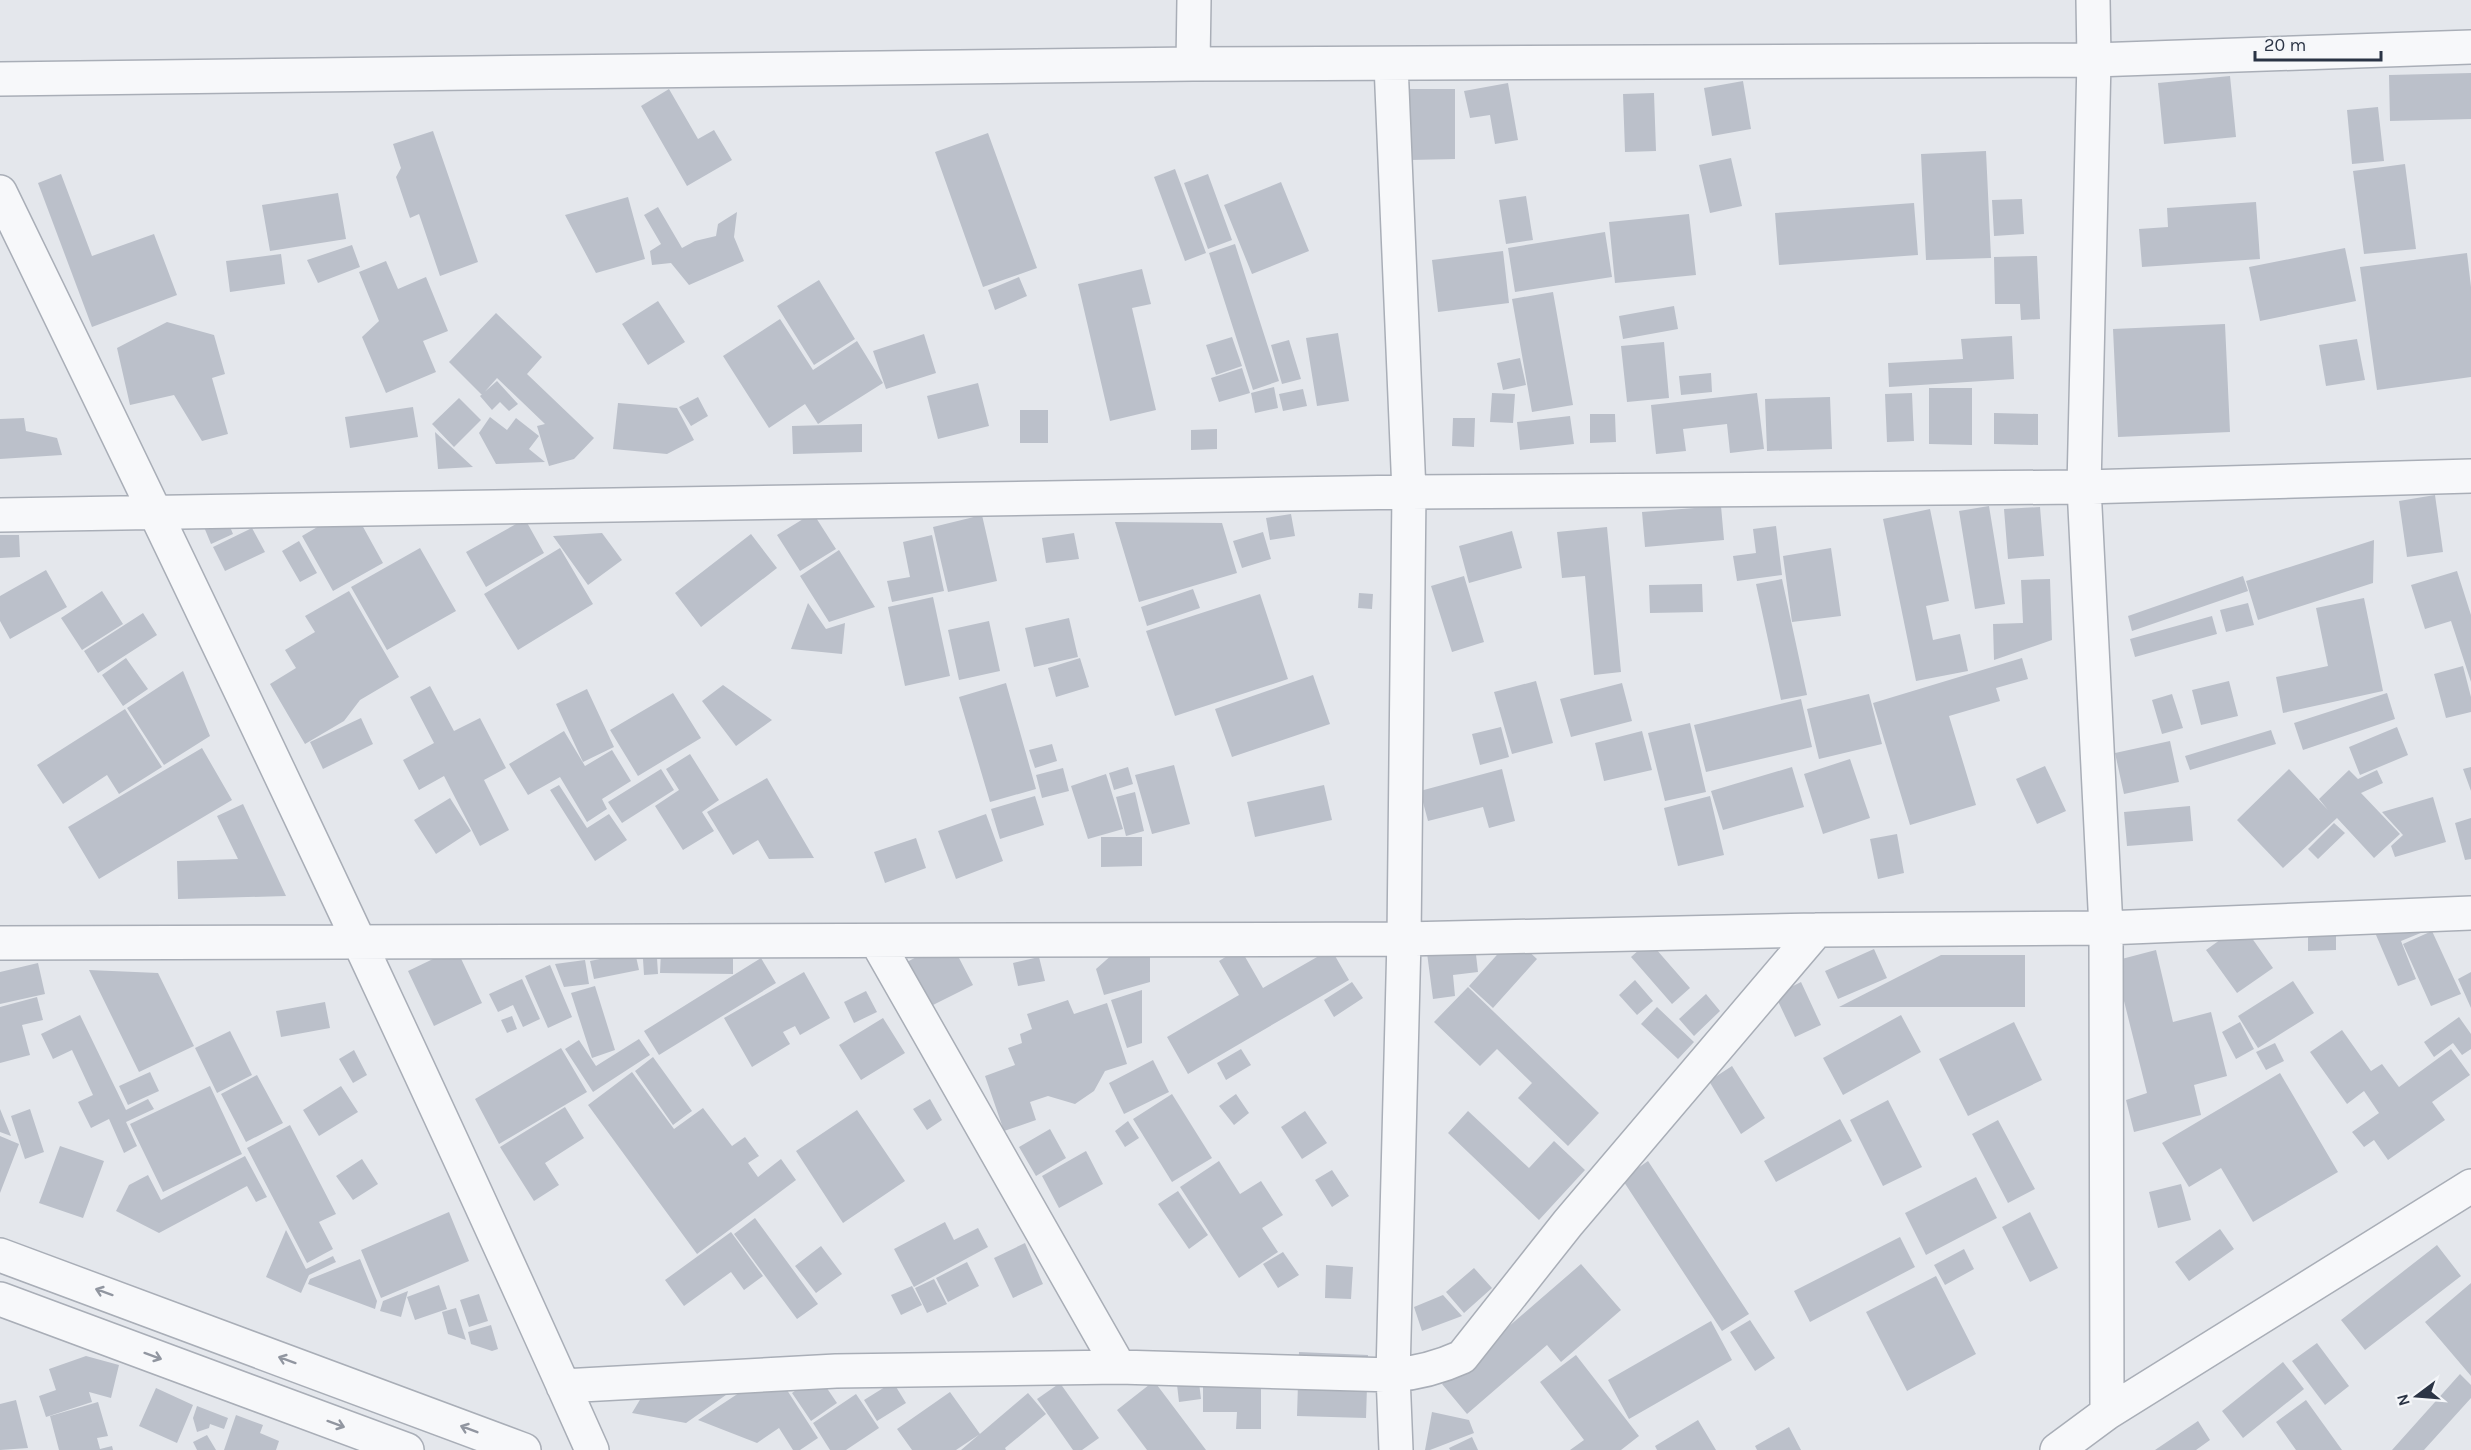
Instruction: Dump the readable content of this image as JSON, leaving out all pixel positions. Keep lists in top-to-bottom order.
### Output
{
  "scale_bar": "20 m",
  "north": "left"
}
